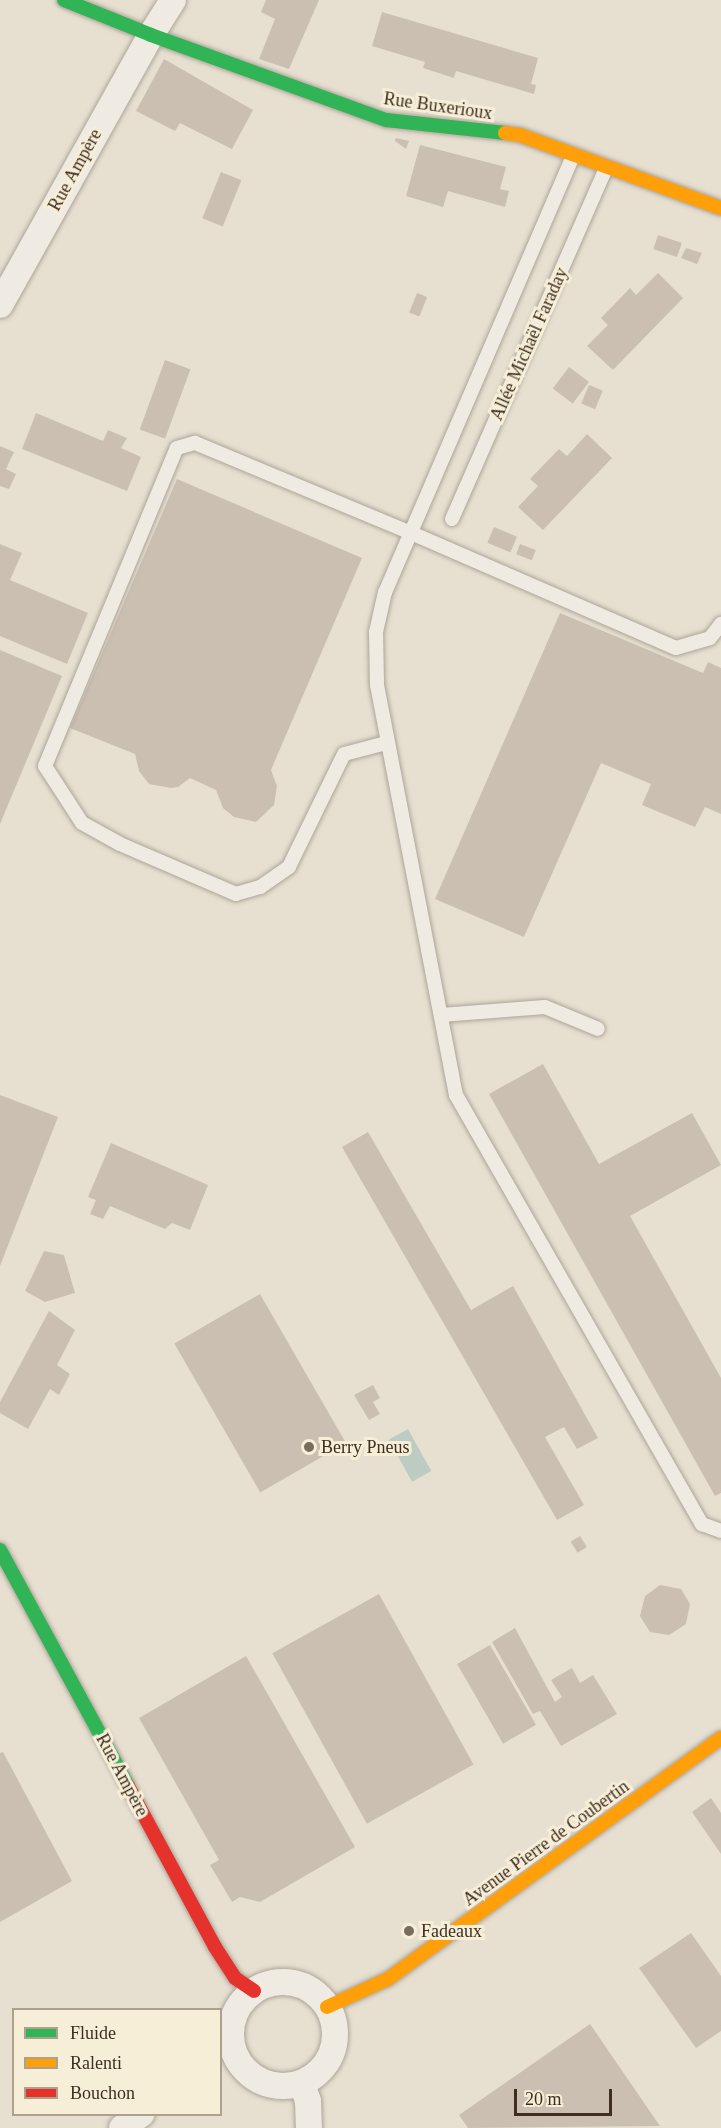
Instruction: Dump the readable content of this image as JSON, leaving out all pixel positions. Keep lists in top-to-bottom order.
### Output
{
  "streets": {
    "street": ["Rue Buxerioux", "Rue Ampère", "Avenue Pierre de Coubertin"],
    "lane": ["Allée Michaël Faraday"]
  },
  "crossings": [
    ["Rue Buxerioux", "Rue Ampère"],
    ["Rue Buxerioux", "Allée Michaël Faraday"],
    ["Rue Ampère", "Avenue Pierre de Coubertin"]
  ],
  "places": ["Berry Pneus", "Fadeaux"],
  "legend": ["Fluide", "Ralenti", "Bouchon"],
  "scale_bar": "20 m"
}
